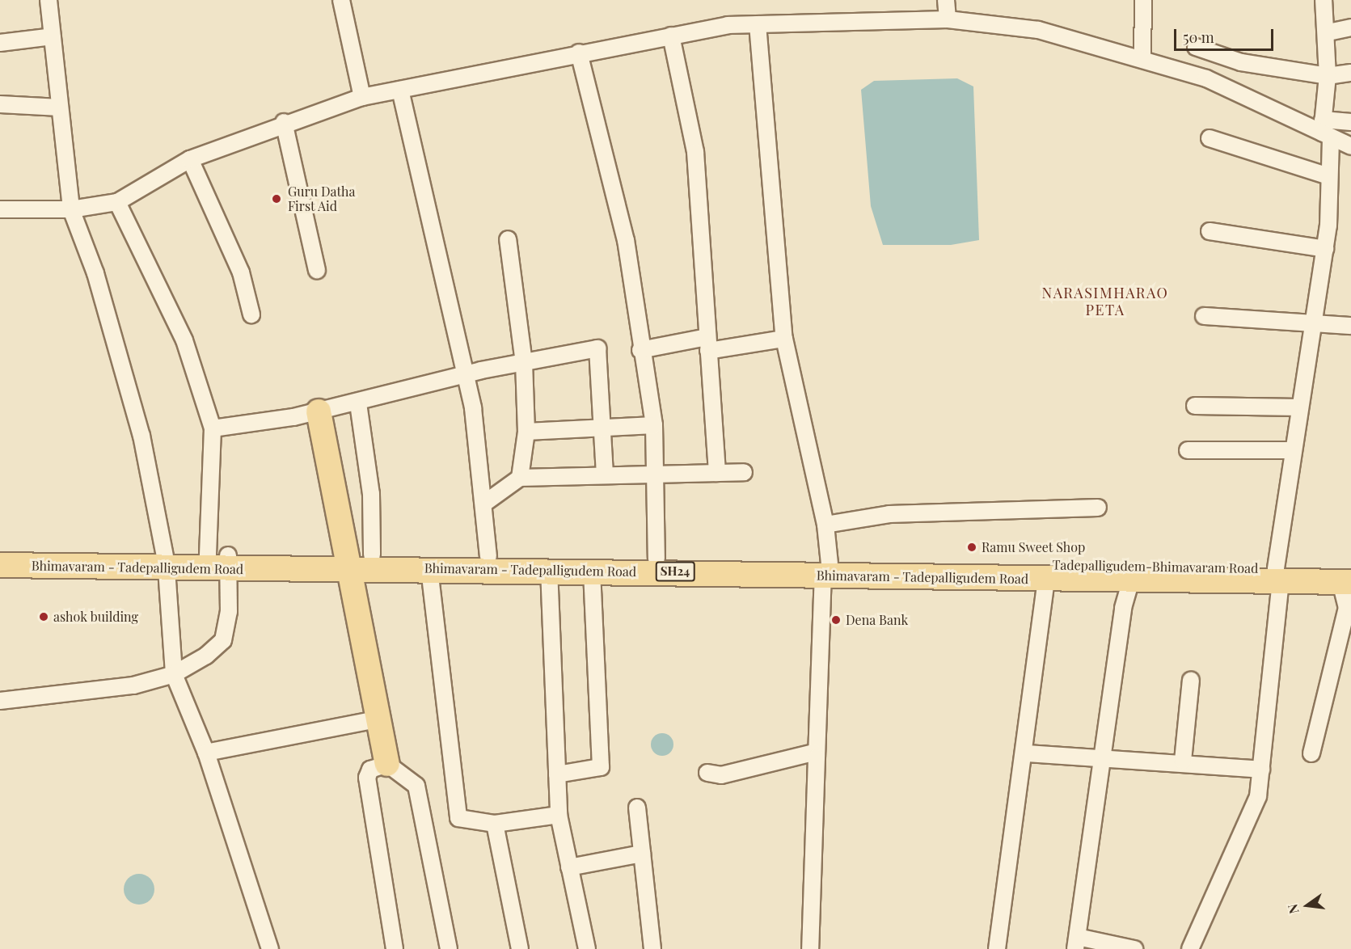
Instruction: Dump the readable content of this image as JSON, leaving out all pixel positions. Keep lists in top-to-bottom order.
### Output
{
  "streets": {
    "main road": ["Tadepalligudem-Bhimavaram Road", "Bhimavaram - Tadepalligudem Road", "SH24"]
  },
  "crossings": [
    ["Tadepalligudem-Bhimavaram Road", "Bhimavaram - Tadepalligudem Road"],
    ["Bhimavaram - Tadepalligudem Road", "SH24"]
  ],
  "districts": ["NARASIMHARAO PETA"],
  "places": [
    "Guru Datha First Aid",
    "Ramu Sweet Shop",
    "ashok building",
    "Dena Bank"
  ],
  "scale_bar": "50 m",
  "north": "left"
}
